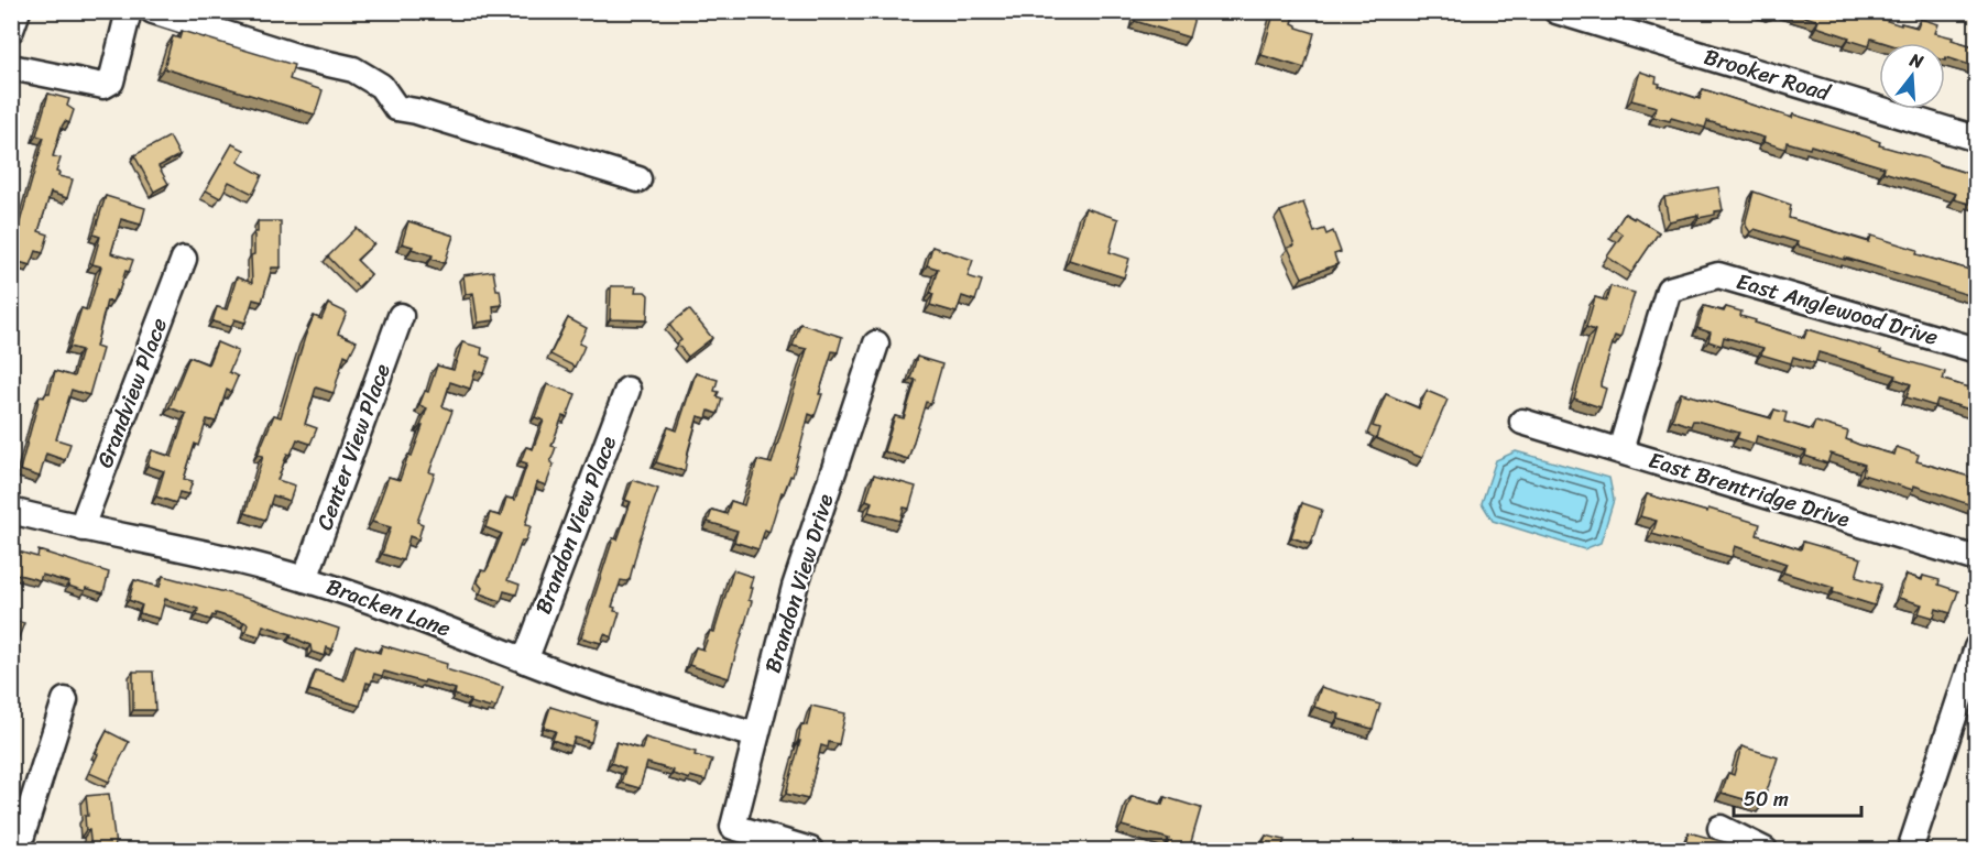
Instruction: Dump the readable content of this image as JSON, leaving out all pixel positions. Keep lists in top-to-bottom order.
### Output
{
  "streets": {
    "street": [
      "Brooker Road",
      "East Anglewood Drive",
      "Grandview Place",
      "Center View Place",
      "East Brentridge Drive",
      "Brandon View Place",
      "Brandon View Drive",
      "Bracken Lane"
    ]
  },
  "crossings": [
    ["East Anglewood Drive", "East Brentridge Drive"],
    ["Grandview Place", "Bracken Lane"],
    ["Center View Place", "Bracken Lane"],
    ["Brandon View Place", "Bracken Lane"],
    ["Brandon View Drive", "Bracken Lane"]
  ],
  "scale_bar": "50 m",
  "north": "top"
}
